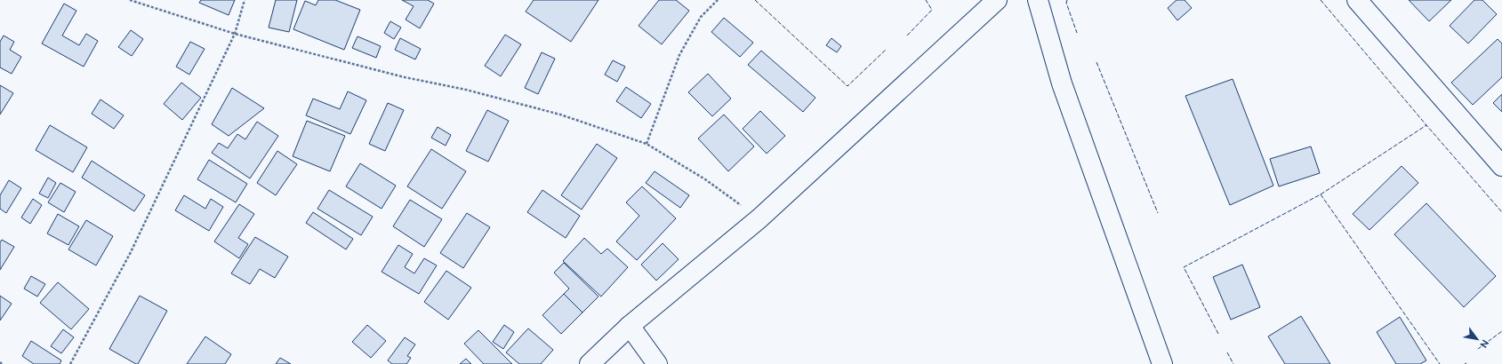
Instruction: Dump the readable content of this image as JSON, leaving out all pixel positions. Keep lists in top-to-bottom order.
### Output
{
  "north": "bottom right"
}
